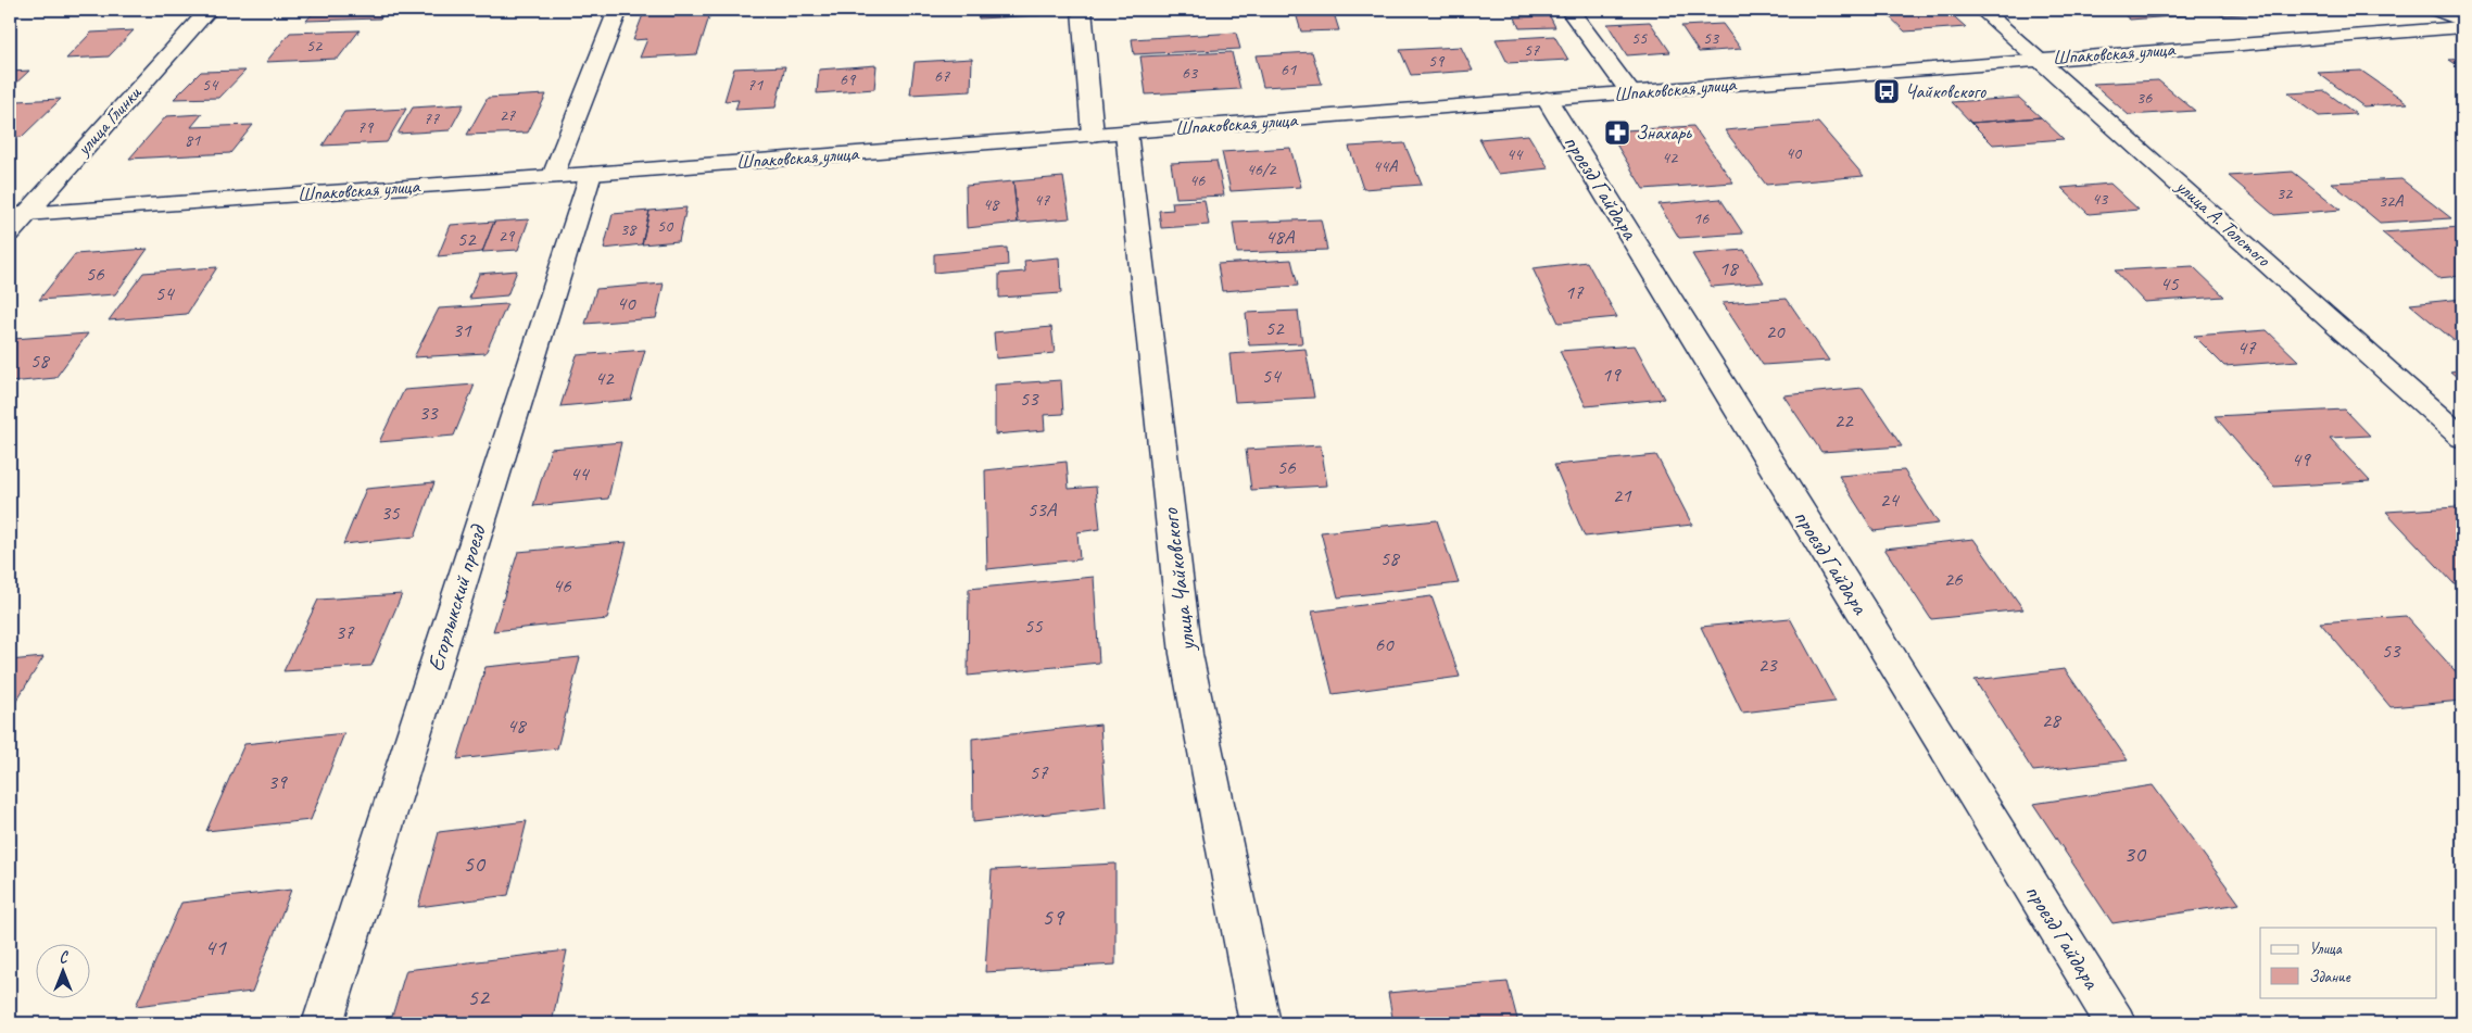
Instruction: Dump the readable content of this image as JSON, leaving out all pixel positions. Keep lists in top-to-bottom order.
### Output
{
  "streets": {
    "street": [
      "Шпаковская улица",
      "улица Глинки",
      "проезд Гайдара",
      "улица А. Толстого",
      "улица Чайковского",
      "Егорлыкский проезд"
    ]
  },
  "crossings": [
    ["Шпаковская улица", "улица Глинки"],
    ["Шпаковская улица", "проезд Гайдара"],
    ["Шпаковская улица", "улица А. Толстого"],
    ["Шпаковская улица", "улица Чайковского"],
    ["Шпаковская улица", "Егорлыкский проезд"]
  ],
  "places": {
    "bus stop": ["Чайковского"],
    "pharmacy": ["Знахарь"]
  },
  "house_numbers": [
    "55",
    "53",
    "52",
    "57",
    "59",
    "61",
    "63",
    "67",
    "69",
    "54",
    "71",
    "36",
    "27",
    "77",
    "79",
    "81",
    "40",
    "44",
    "42",
    "44А",
    "46/2",
    "46",
    "32",
    "43",
    "47",
    "32А",
    "48",
    "16",
    "50",
    "38",
    "29",
    "48А",
    "52",
    "18",
    "56",
    "45",
    "17",
    "54",
    "40",
    "52",
    "31",
    "20",
    "47",
    "58",
    "19",
    "54",
    "42",
    "53",
    "33",
    "22",
    "49",
    "56",
    "44",
    "21",
    "24",
    "53А",
    "35",
    "58",
    "26",
    "46",
    "55",
    "37",
    "60",
    "53",
    "23",
    "28",
    "48",
    "57",
    "39",
    "30",
    "50",
    "59",
    "41",
    "52"
  ],
  "legend": ["Улица", "Здание"],
  "north": "top"
}
